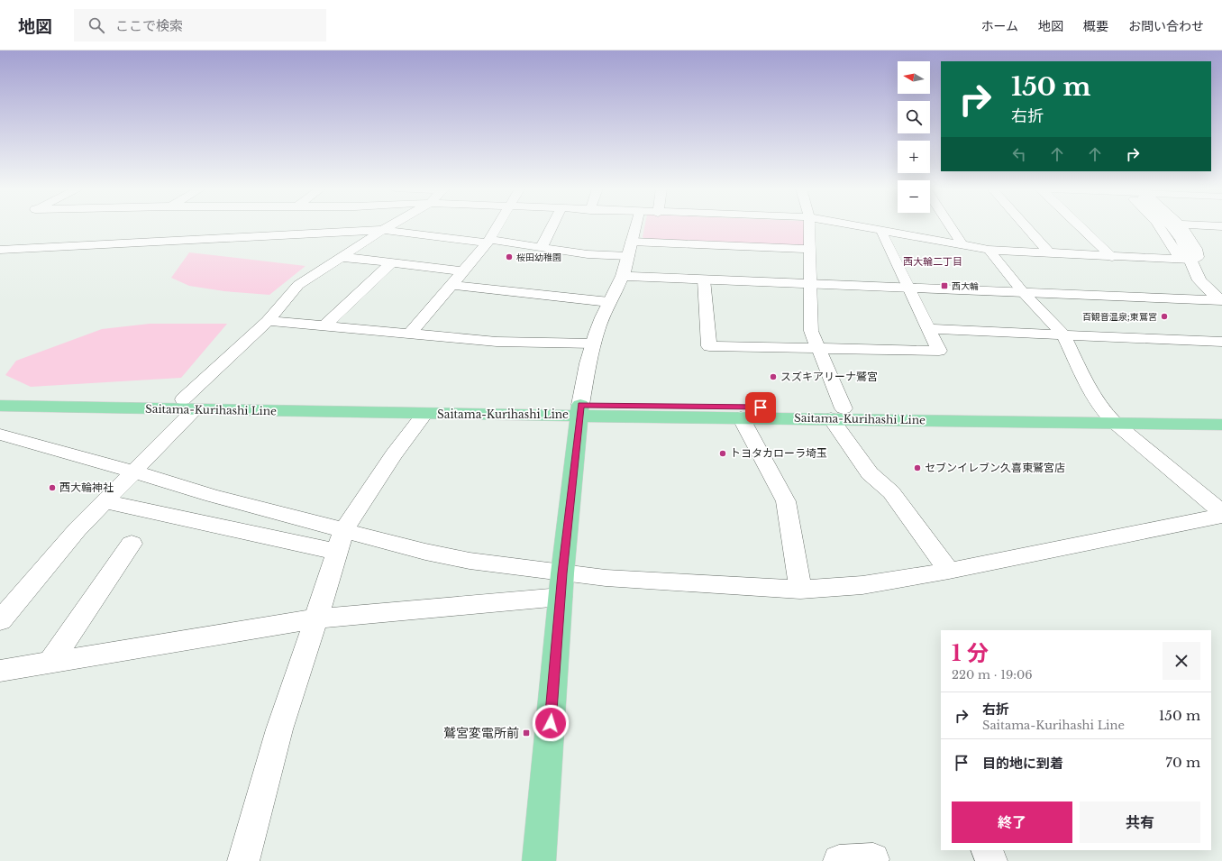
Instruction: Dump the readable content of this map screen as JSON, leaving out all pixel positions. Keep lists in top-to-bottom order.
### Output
{
  "streets": {
    "main road": ["Saitama-Kurihashi Line"]
  },
  "districts": ["西大輪二丁目"],
  "places": {
    "other": [
      "桜田幼稚園",
      "百観音温泉;東鷲宮",
      "スズキアリーナ鷲宮",
      "トヨタカローラ埼玉",
      "セブンイレブン久喜東鷲宮店",
      "西大輪神社"
    ],
    "transit": ["西大輪", "鷲宮変電所前"]
  },
  "north": "left",
  "page": {
    "header": "地図",
    "search": "ここで検索",
    "nav": [
      "ホーム",
      "地図",
      "概要",
      "お問い合わせ"
    ],
    "map_buttons": ["+", "−"],
    "turn": ["150 m", "右折"],
    "heading": ["1 分", "220 m · 19:06"],
    "list": [
      {
        "name": "右折",
        "note": "Saitama-Kurihashi Line",
        "value": "150 m"
      },
      {
        "name": "目的地に到着",
        "value": "70 m"
      }
    ],
    "buttons": ["終了", "共有"]
  }
}
